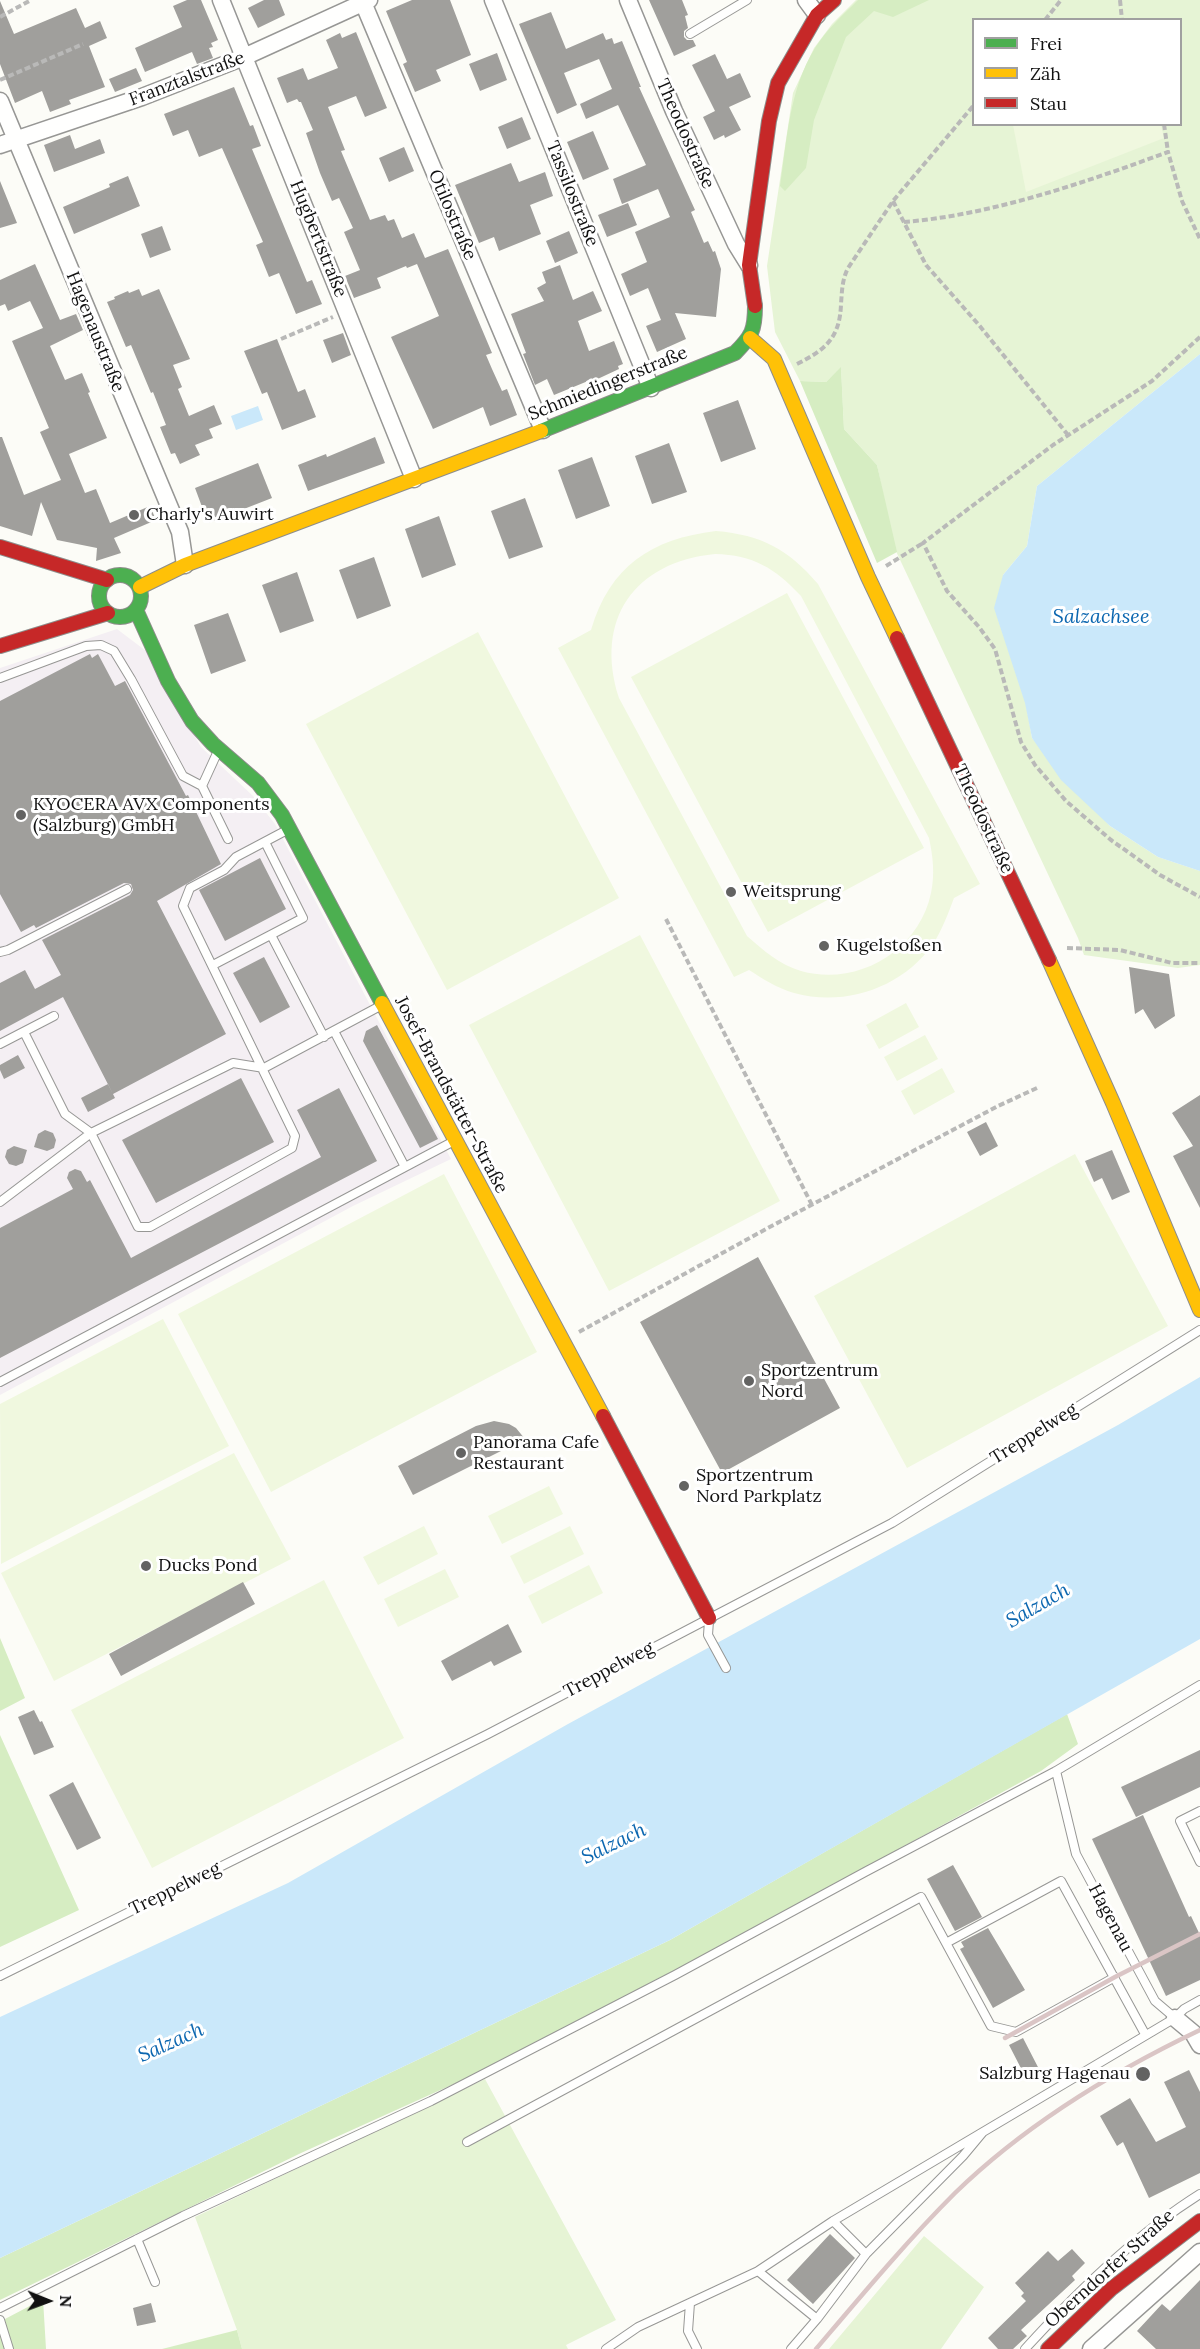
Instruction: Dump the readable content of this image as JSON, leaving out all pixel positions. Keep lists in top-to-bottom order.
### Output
{
  "streets": {
    "street": [
      "Franztalstraße",
      "Theodostraße",
      "Tassilostraße",
      "Otilostraße",
      "Hugbertstraße",
      "Hagenaustraße",
      "Schmiedingerstraße",
      "Josef-Brandstätter-Straße",
      "Hagenau"
    ],
    "lane": ["Treppelweg", "Oberndorfer Straße"]
  },
  "crossings": [
    ["Franztalstraße", "Otilostraße"],
    ["Franztalstraße", "Hugbertstraße"],
    ["Franztalstraße", "Hagenaustraße"],
    ["Theodostraße", "Schmiedingerstraße"],
    ["Tassilostraße", "Schmiedingerstraße"],
    ["Otilostraße", "Schmiedingerstraße"],
    ["Hugbertstraße", "Schmiedingerstraße"],
    ["Hagenaustraße", "Schmiedingerstraße"],
    ["Schmiedingerstraße", "Josef-Brandstätter-Straße"],
    ["Josef-Brandstätter-Straße", "Treppelweg"]
  ],
  "water": ["Salzachsee", "Salzach"],
  "places": [
    "Charly's Auwirt",
    "KYOCERA AVX Components (Salzburg) GmbH",
    "Weitsprung",
    "Kugelstoßen",
    "Sportzentrum Nord",
    "Panorama Cafe Restaurant",
    "Sportzentrum Nord Parkplatz",
    "Ducks Pond",
    "Salzburg Hagenau"
  ],
  "legend": ["Frei", "Zäh", "Stau"],
  "north": "right"
}
